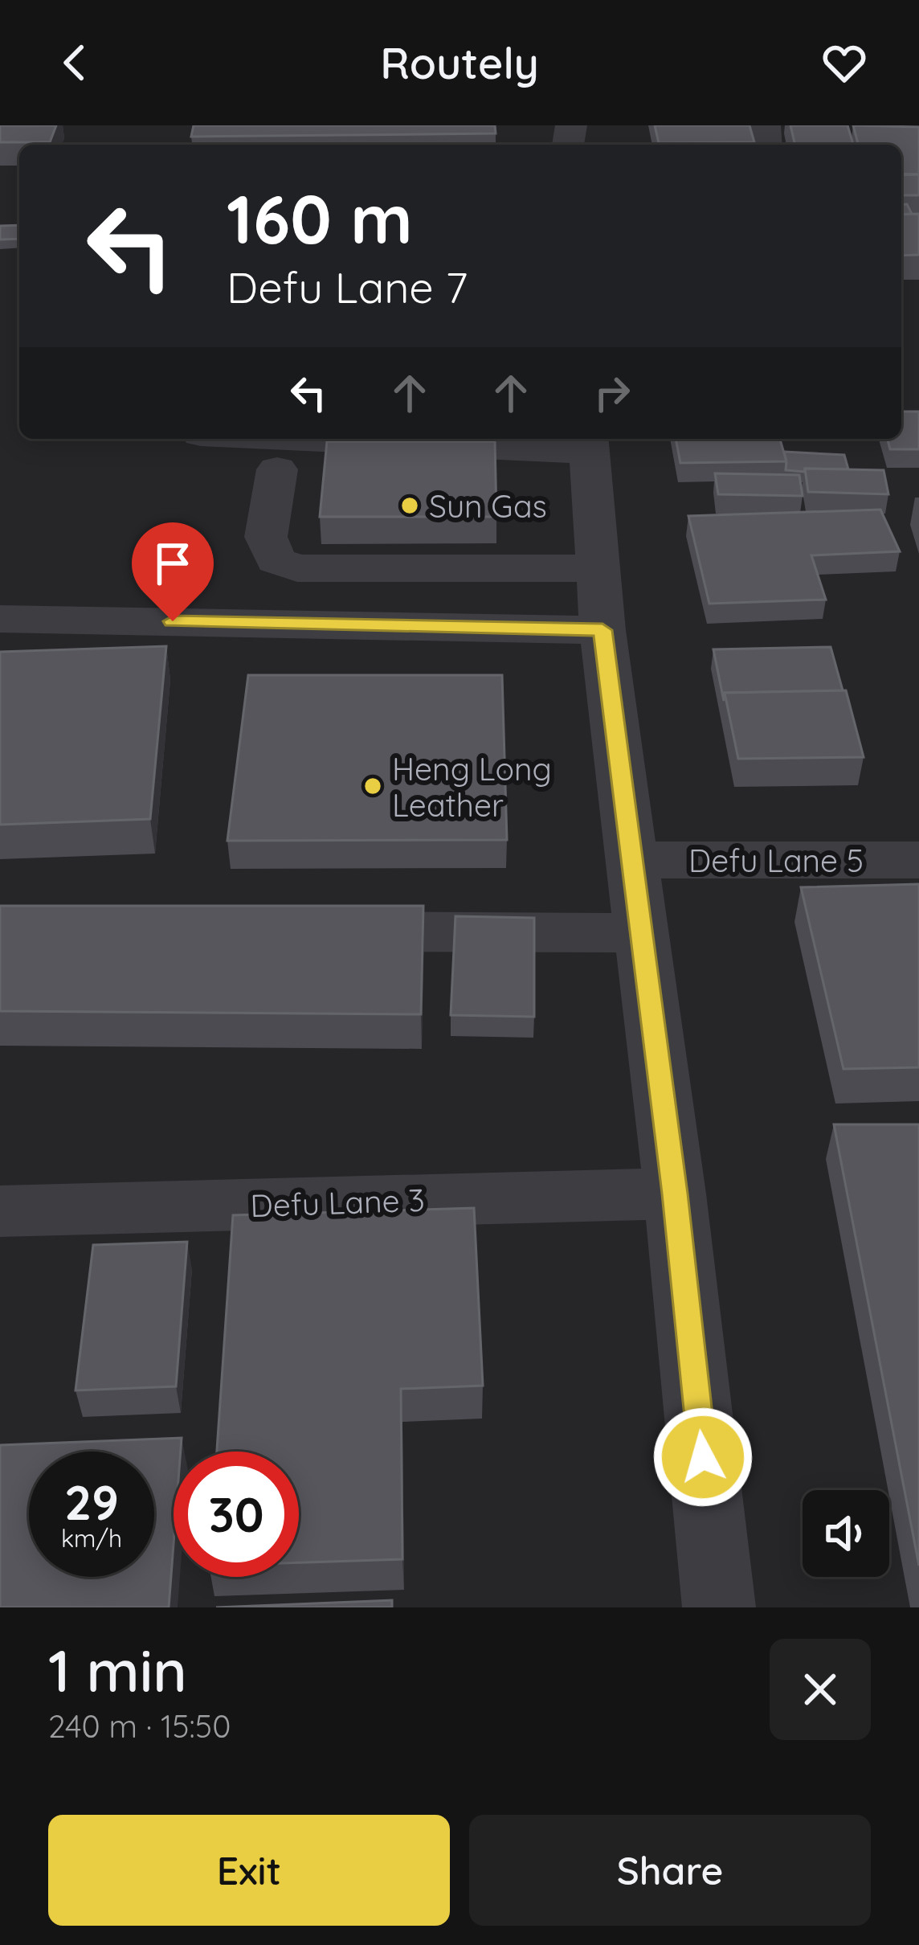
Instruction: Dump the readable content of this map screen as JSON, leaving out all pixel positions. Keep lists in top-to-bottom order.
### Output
{
  "streets": {
    "street": ["Defu Lane 5", "Defu Lane 3"]
  },
  "places": ["Sun Gas", "Heng Long Leather"],
  "page": {
    "header": "Routely",
    "turn": ["160 m", "Defu Lane 7"],
    "speed": "29 km/h",
    "limit": "30",
    "heading": ["1 min", "240 m · 15:50"],
    "buttons": ["Exit", "Share"]
  }
}
